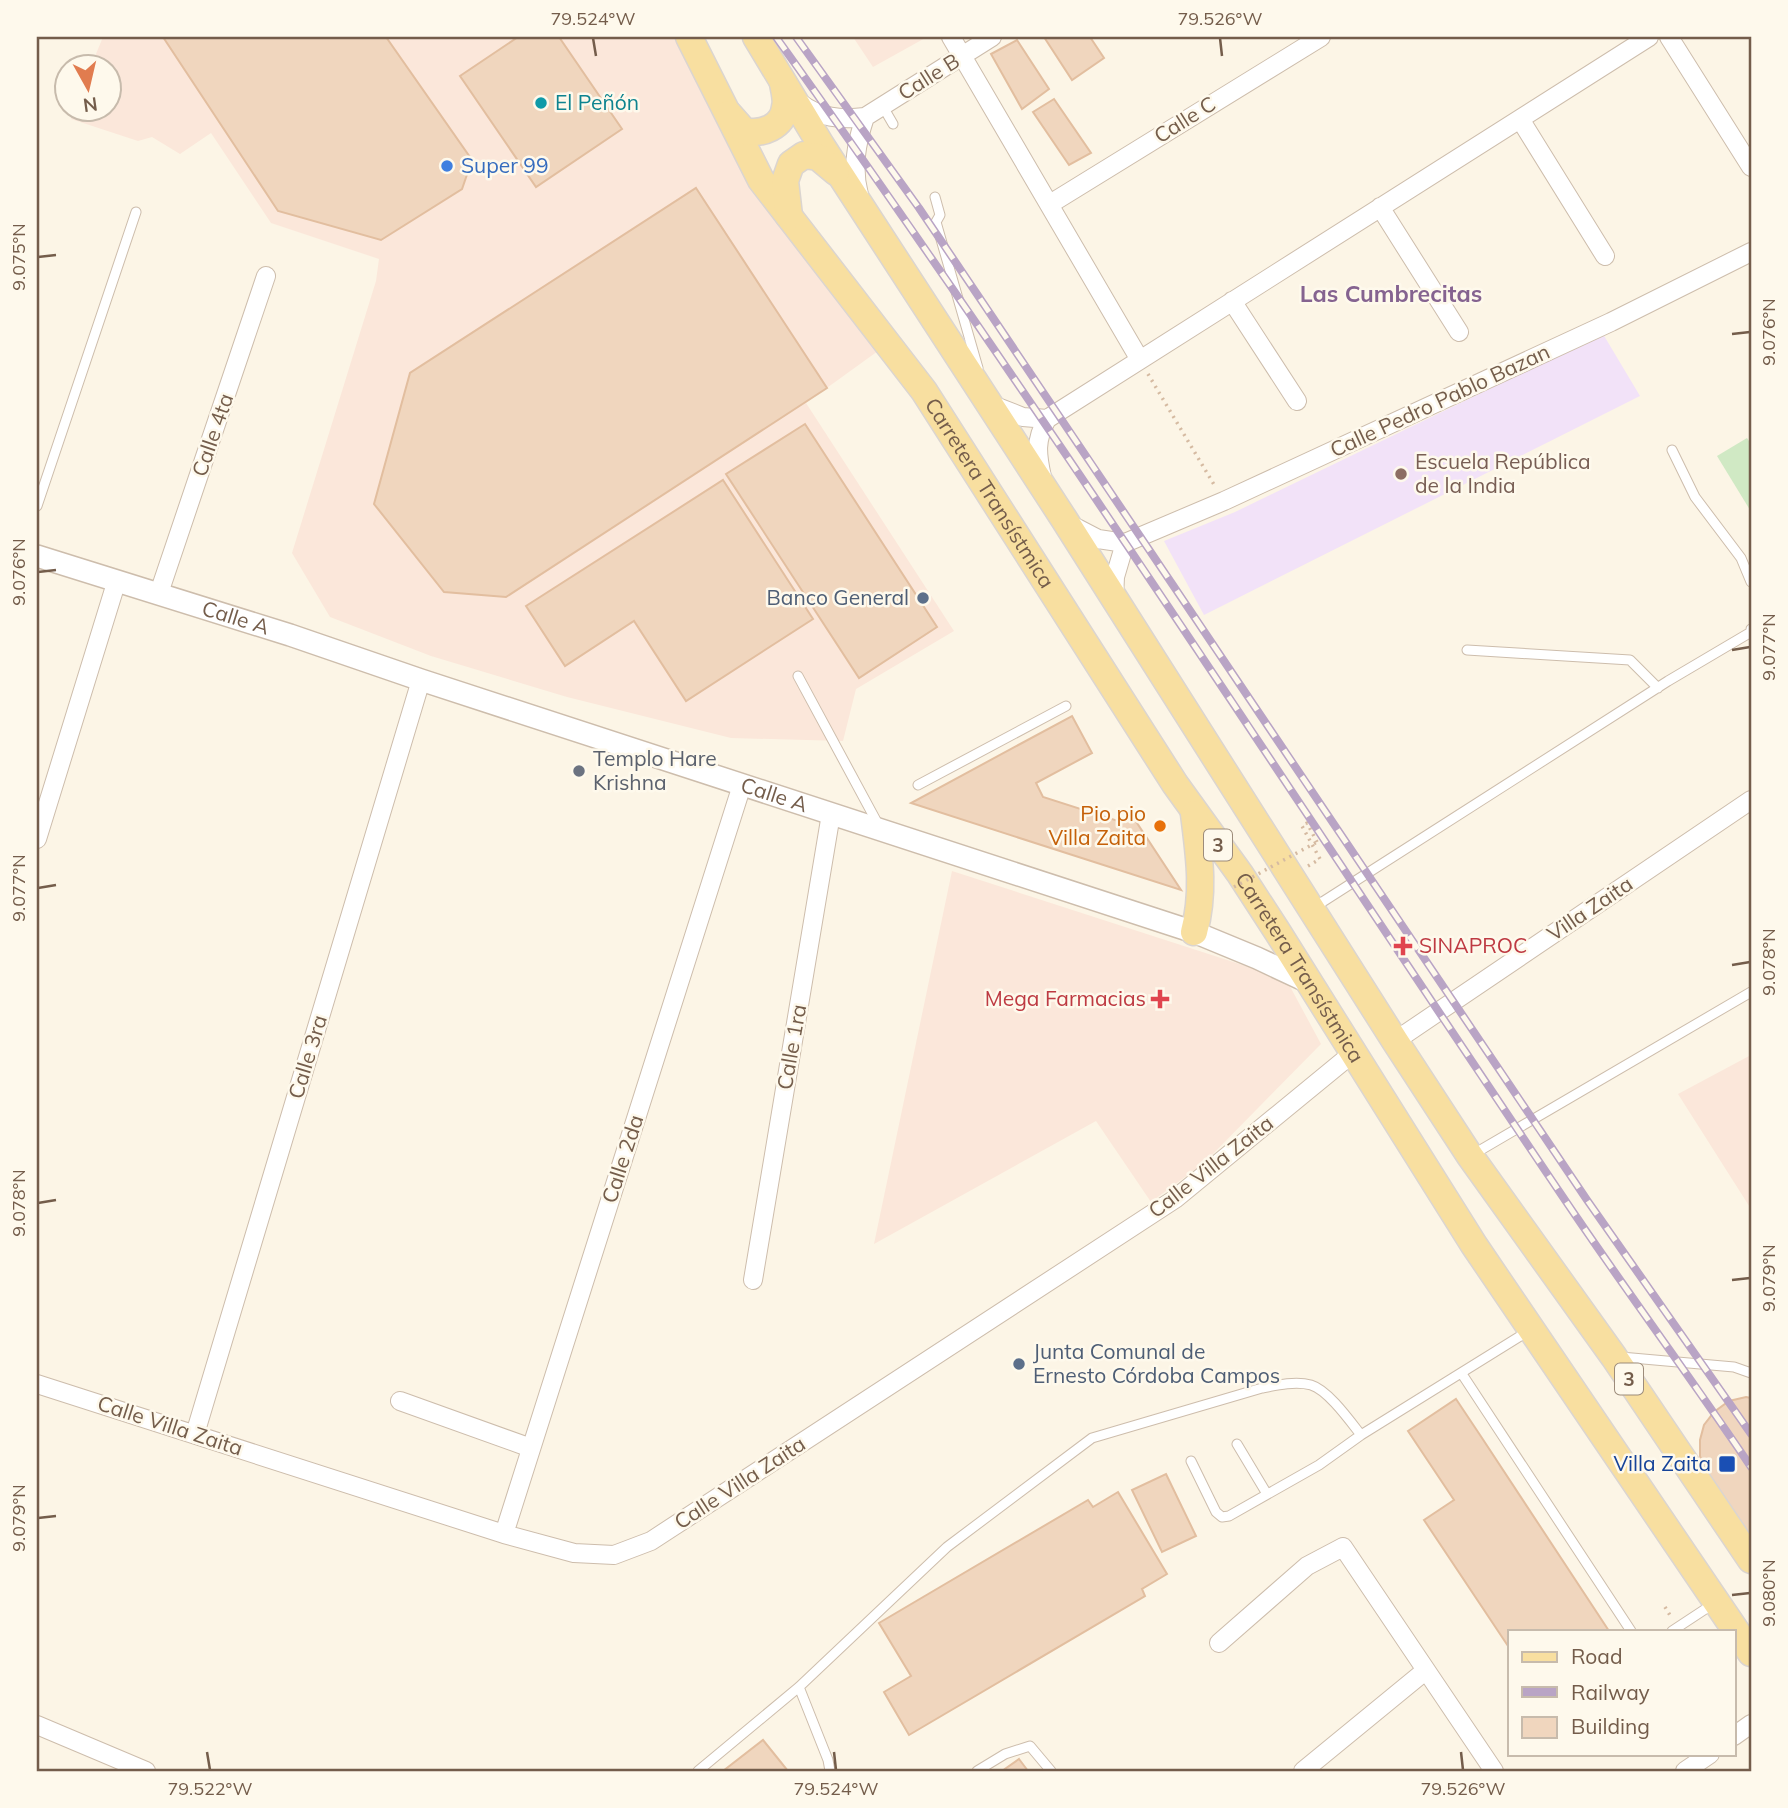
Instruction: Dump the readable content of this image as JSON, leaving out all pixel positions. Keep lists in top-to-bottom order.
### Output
{
  "streets": {
    "main road": ["Carretera Transístmica", "3"],
    "street": [
      "Calle B",
      "Calle C",
      "Calle Pedro Pablo Bazan",
      "Calle 4ta",
      "Calle A",
      "Villa Zaita",
      "Calle 1ra",
      "Calle 3ra",
      "Calle 2da",
      "Calle Villa Zaita"
    ]
  },
  "crossings": [
    ["Calle 4ta", "Calle A"],
    ["Carretera Transístmica", "Calle A"],
    ["Carretera Transístmica", "Villa Zaita"],
    ["Carretera Transístmica", "Calle Villa Zaita"],
    ["Calle A", "Calle 1ra"],
    ["Calle A", "Calle 3ra"],
    ["Calle A", "Calle 2da"],
    ["Calle 3ra", "Calle Villa Zaita"],
    ["Calle 2da", "Calle Villa Zaita"]
  ],
  "districts": ["Las Cumbrecitas"],
  "places": {
    "other": [
      "El Peñón",
      "Super 99",
      "Escuela República de la India",
      "Banco General",
      "Templo Hare Krishna",
      "Pio pio Villa Zaita",
      "Junta Comunal de Ernesto Córdoba Campos"
    ],
    "health": ["SINAPROC", "Mega Farmacias"],
    "transit": ["Villa Zaita"]
  },
  "legend": ["Road", "Railway", "Building"],
  "north": "bottom",
  "coordinates": [
    "79.524°W",
    "79.526°W",
    "9.075°N",
    "9.076°N",
    "9.077°N",
    "9.078°N",
    "9.079°N",
    "9.080°N",
    "79.522°W"
  ]
}
